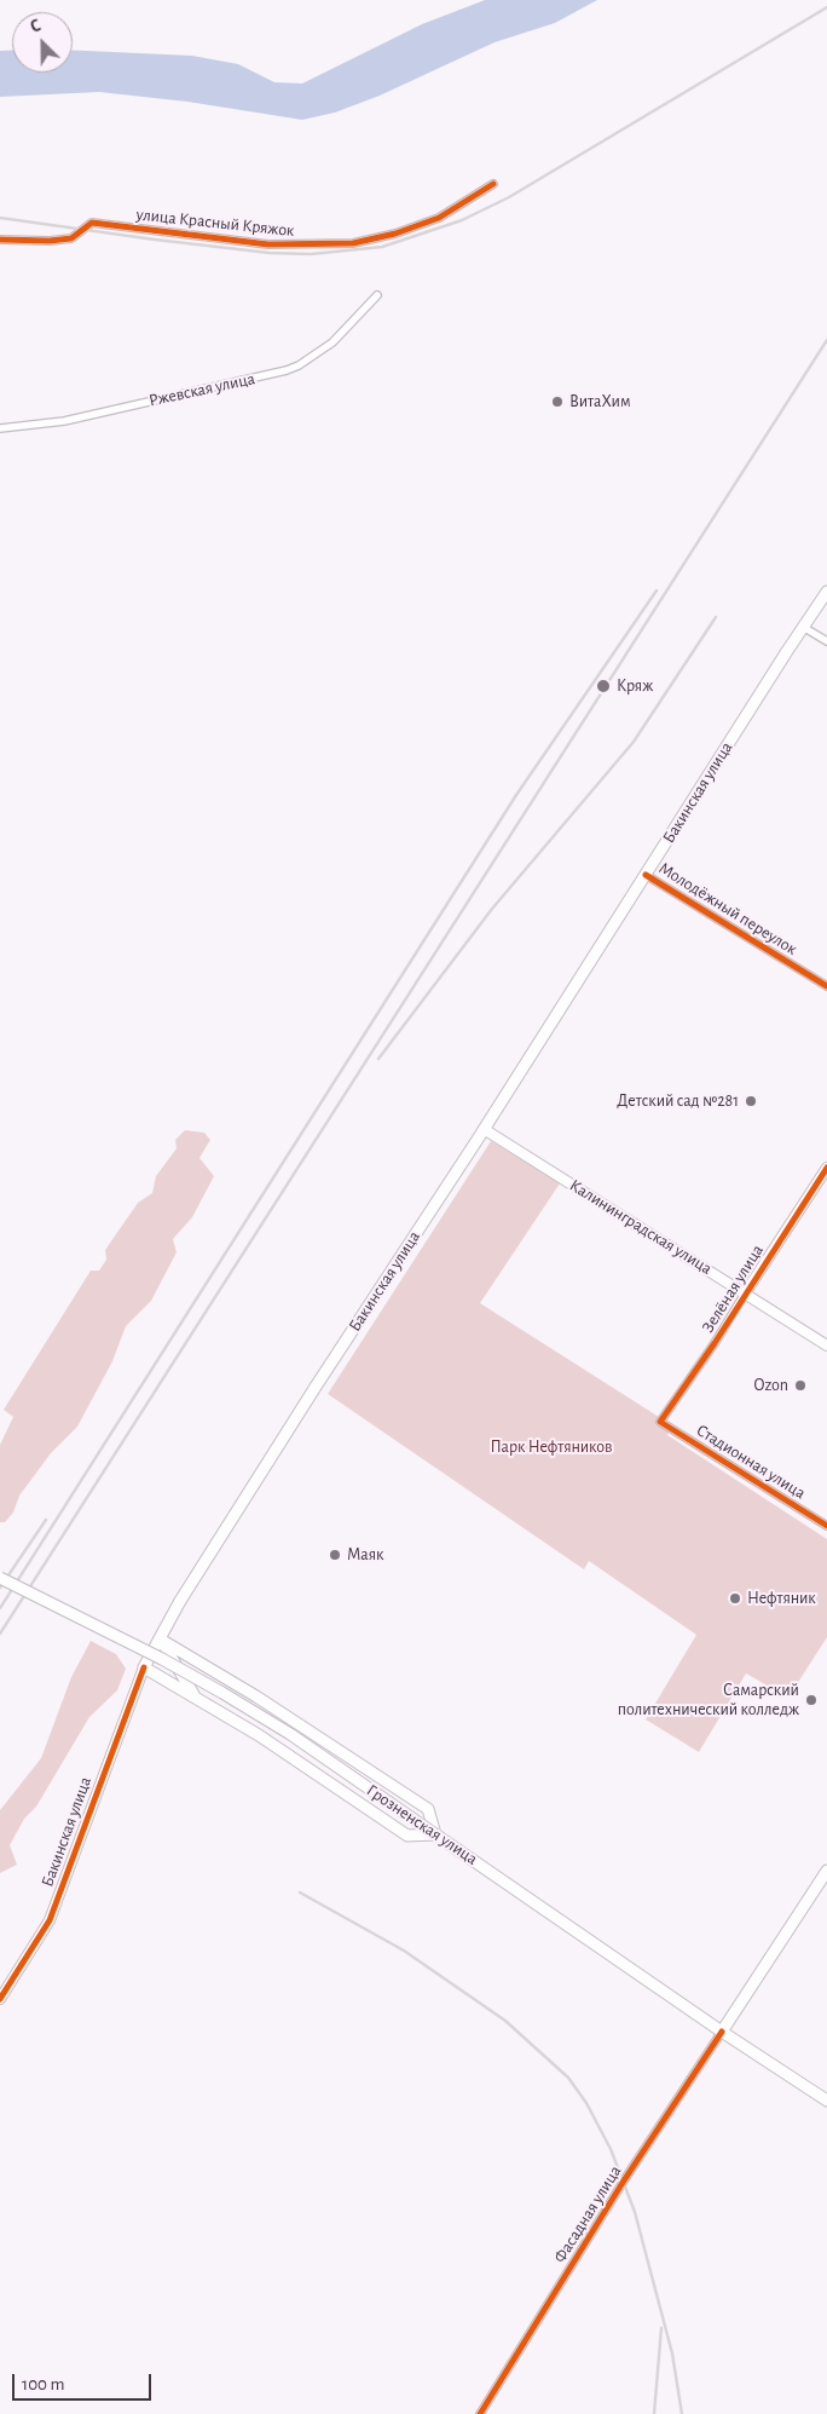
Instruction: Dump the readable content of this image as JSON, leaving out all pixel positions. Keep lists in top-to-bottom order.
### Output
{
  "streets": {
    "main road": ["Бакинская улица", "Грозненская улица", "Фасадная улица"],
    "street": [
      "улица Красный Кряжок",
      "Ржевская улица",
      "Молодёжный переулок",
      "Калининградская улица",
      "Зелёная улица",
      "Стадионная улица"
    ]
  },
  "crossings": [
    ["Бакинская улица", "Молодёжный переулок"],
    ["Бакинская улица", "Калининградская улица"],
    ["Калининградская улица", "Зелёная улица"],
    ["Зелёная улица", "Стадионная улица"],
    ["Грозненская улица", "Фасадная улица"]
  ],
  "parks": ["Парк Нефтяников"],
  "places": [
    "ВитаХим",
    "Кряж",
    "Детский сад №281",
    "Ozon",
    "Маяк",
    "Нефтяник",
    "Самарский политехнический колледж"
  ],
  "scale_bar": "100 m",
  "north": "top left"
}
